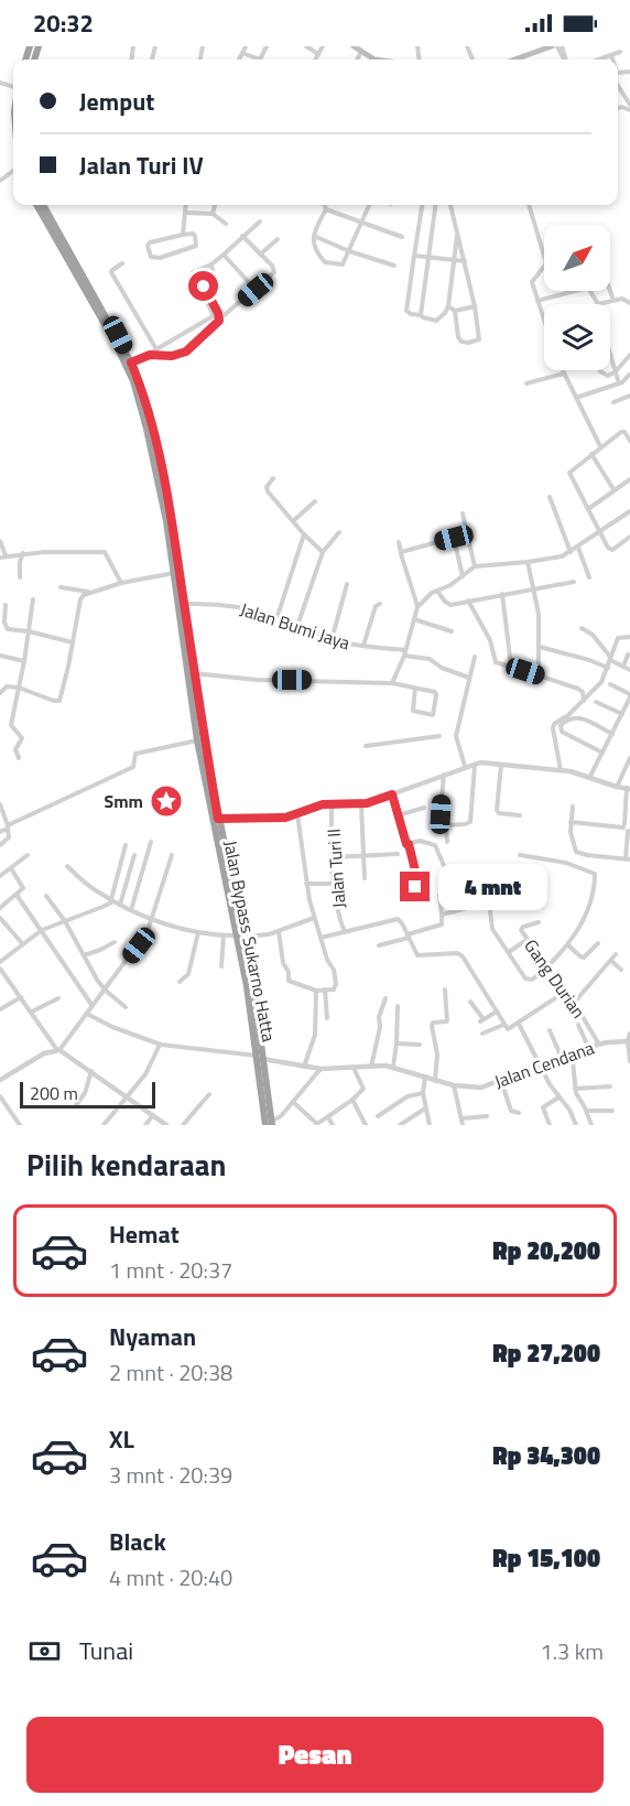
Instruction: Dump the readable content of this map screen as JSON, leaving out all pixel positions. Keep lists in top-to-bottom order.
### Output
{
  "streets": {
    "highway": ["Jalan Bypass Sukarno Hatta"],
    "street": [
      "Jalan Bumi Jaya",
      "Jalan Turi II",
      "Gang Durian",
      "Jalan Cendana"
    ]
  },
  "crossings": [
    ["Jalan Bumi Jaya", "Jalan Bypass Sukarno Hatta"],
    ["Jalan Bypass Sukarno Hatta", "Jalan Cendana"],
    ["Gang Durian", "Jalan Cendana"]
  ],
  "places": {
    "place": ["Smm"]
  },
  "scale_bar": "200 m",
  "north": "top right",
  "page": {
    "status": "20:32",
    "banner": ["Jemput", "Jalan Turi IV"],
    "bubble": "4 mnt",
    "scale": "200 m",
    "heading": "Pilih kendaraan",
    "list": [
      {
        "name": "Hemat",
        "note": "1 mnt · 20:37",
        "value": "Rp 20,200"
      },
      {
        "name": "Nyaman",
        "note": "2 mnt · 20:38",
        "value": "Rp 27,200"
      },
      {
        "name": "XL",
        "note": "3 mnt · 20:39",
        "value": "Rp 34,300"
      },
      {
        "name": "Black",
        "note": "4 mnt · 20:40",
        "value": "Rp 15,100"
      }
    ],
    "pay": ["Tunai", "1.3 km"],
    "buttons": "Pesan"
  }
}
